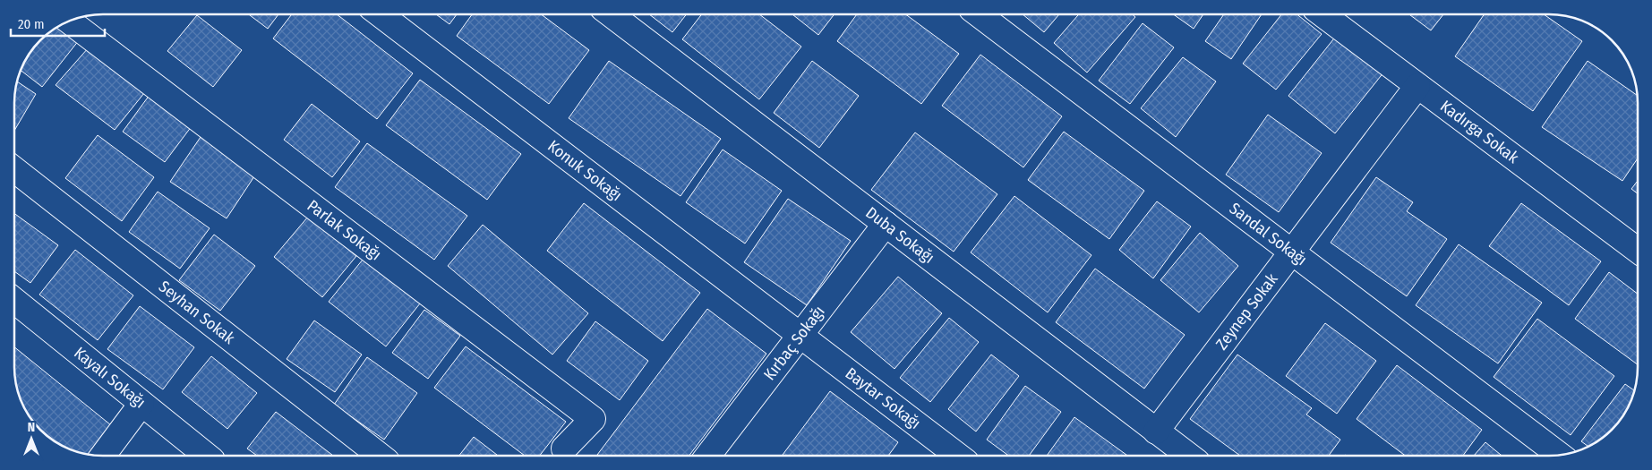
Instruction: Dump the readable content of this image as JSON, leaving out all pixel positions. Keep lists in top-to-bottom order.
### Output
{
  "streets": {
    "street": [
      "Kadırga Sokak",
      "Konuk Sokağı",
      "Parlak Sokağı",
      "Sandal Sokağı",
      "Duba Sokağı",
      "Zeynep Sokak",
      "Seyhan Sokak",
      "Kırbaç Sokağı",
      "Kayalı Sokağı",
      "Baytar Sokağı"
    ]
  },
  "crossings": [
    ["Kadırga Sokak", "Zeynep Sokak"],
    ["Konuk Sokağı", "Kırbaç Sokağı"],
    ["Konuk Sokağı", "Baytar Sokağı"],
    ["Sandal Sokağı", "Zeynep Sokak"],
    ["Duba Sokağı", "Zeynep Sokak"],
    ["Duba Sokağı", "Kırbaç Sokağı"],
    ["Kırbaç Sokağı", "Baytar Sokağı"]
  ],
  "scale_bar": "20 m",
  "north": "top"
}
